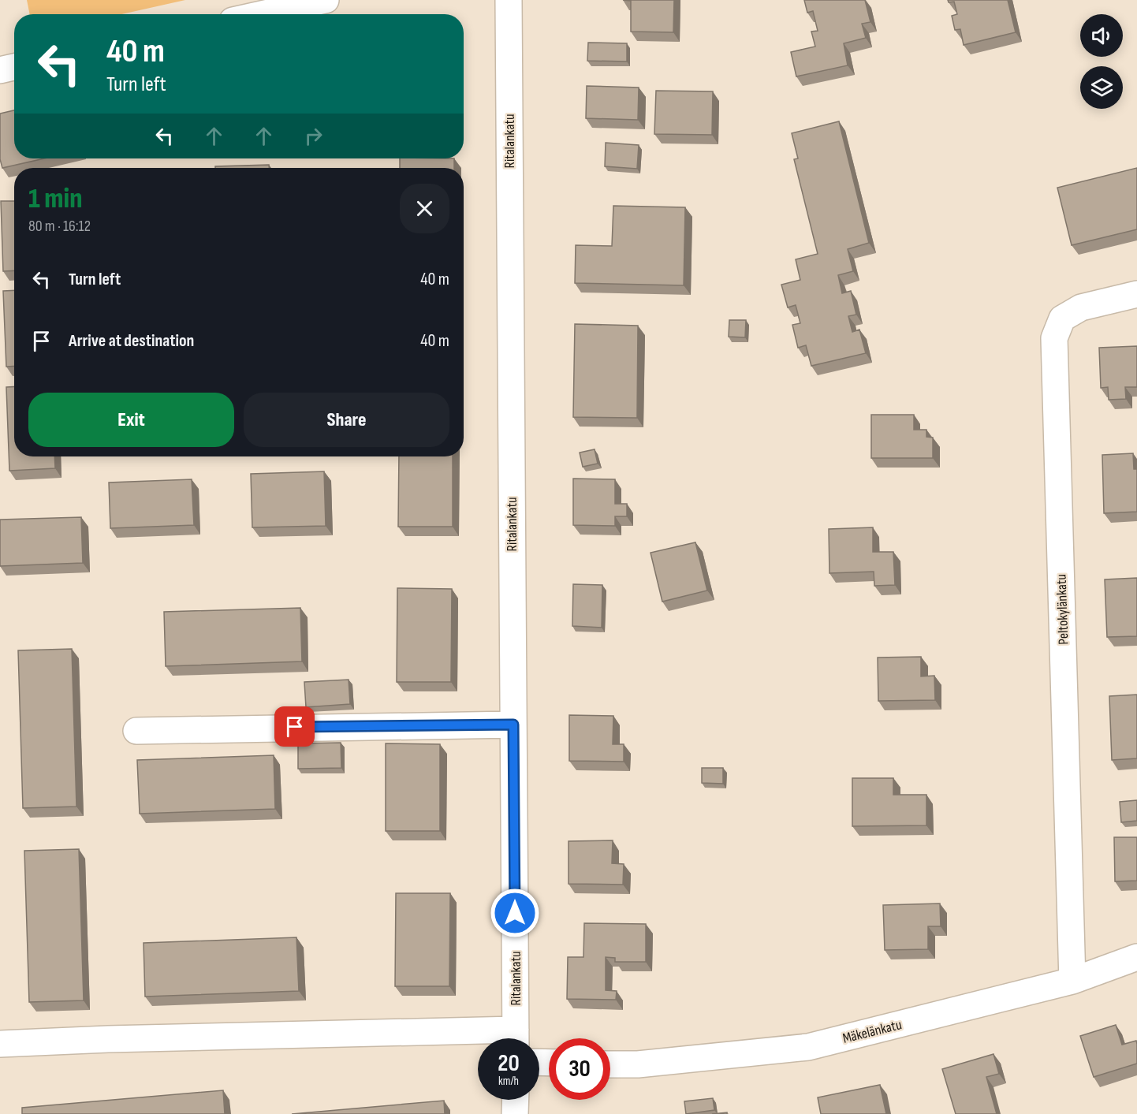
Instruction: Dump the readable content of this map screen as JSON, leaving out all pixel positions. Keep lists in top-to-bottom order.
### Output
{
  "streets": {
    "street": ["Ritalankatu", "Peltokylänkatu", "Mäkelänkatu"]
  },
  "crossings": [
    ["Peltokylänkatu", "Mäkelänkatu"]
  ],
  "page": {
    "turn": ["40 m", "Turn left"],
    "heading": ["1 min", "80 m · 16:12"],
    "list": [
      {
        "name": "Turn left",
        "value": "40 m"
      },
      {
        "name": "Arrive at destination",
        "value": "40 m"
      }
    ],
    "buttons": ["Exit", "Share"],
    "speed": "20 km/h",
    "limit": "30"
  }
}
